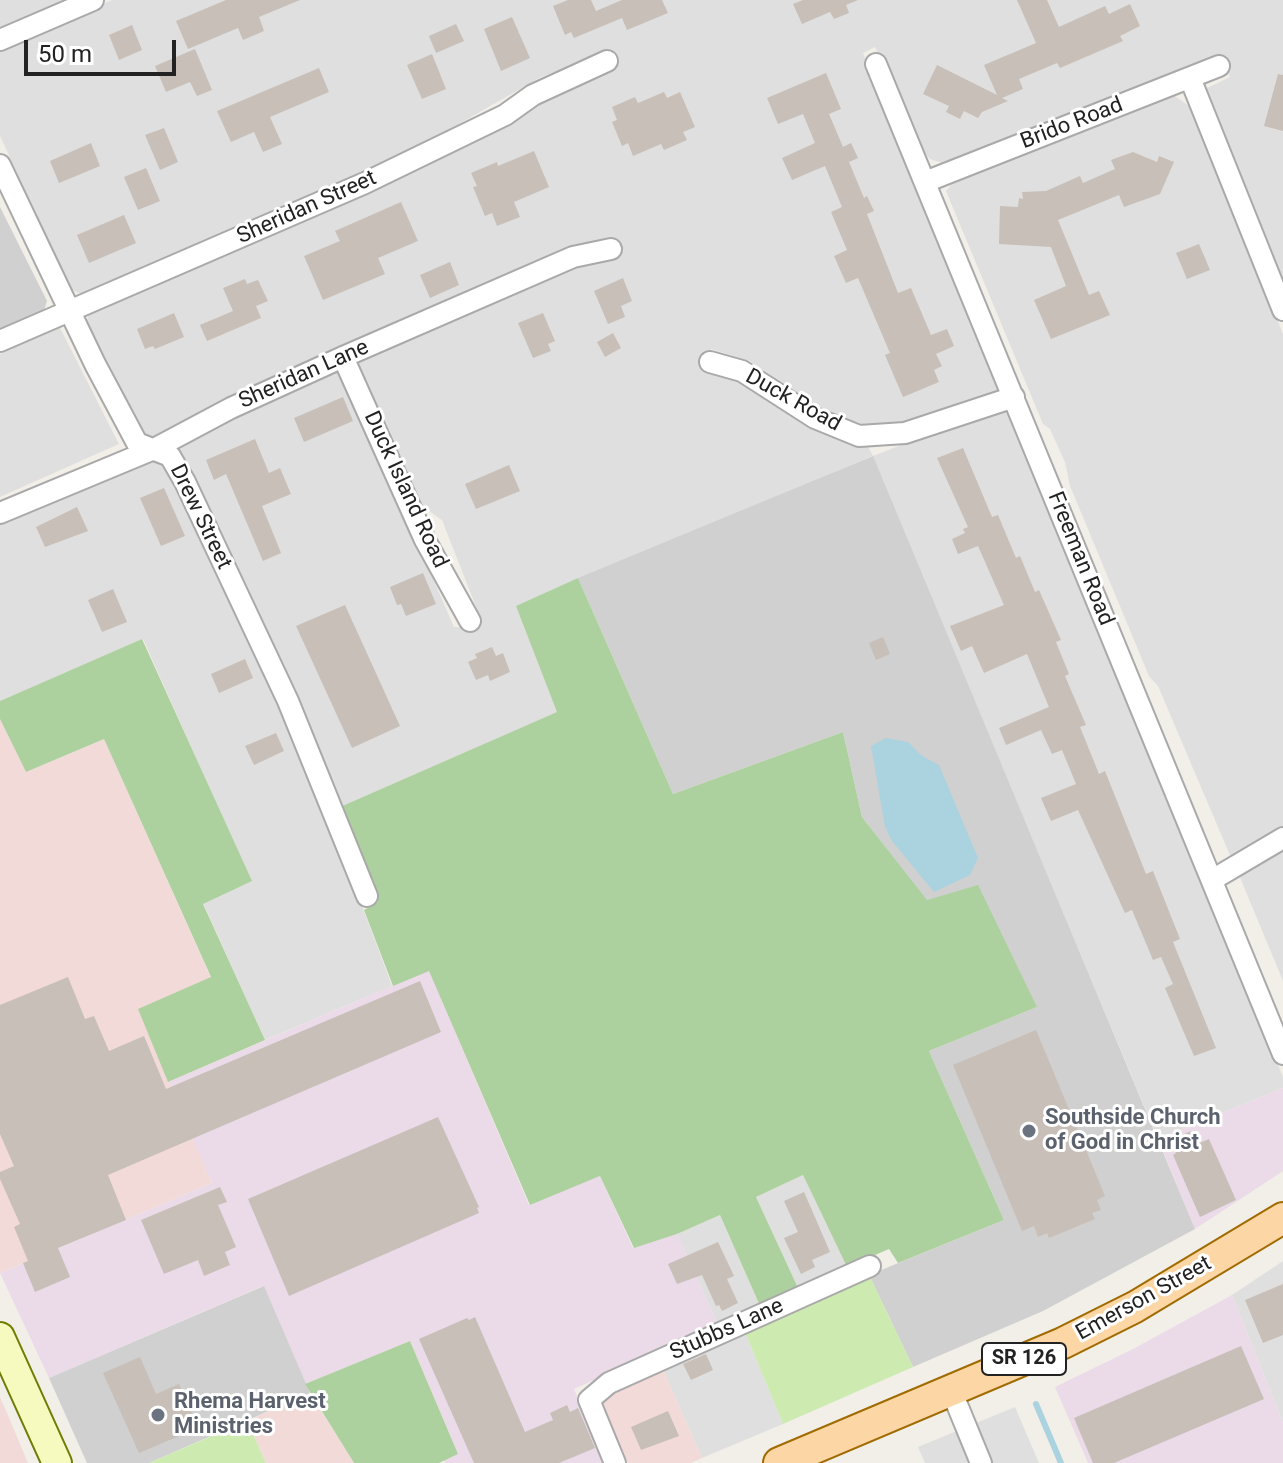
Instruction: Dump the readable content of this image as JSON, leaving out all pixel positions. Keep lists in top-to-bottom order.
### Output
{
  "streets": {
    "main road": ["Emerson Street", "SR 126"],
    "street": [
      "Brido Road",
      "Sheridan Street",
      "Sheridan Lane",
      "Duck Road",
      "Duck Island Road",
      "Drew Street",
      "Freeman Road",
      "Stubbs Lane"
    ]
  },
  "crossings": [
    ["Brido Road", "Freeman Road"],
    ["Sheridan Street", "Drew Street"],
    ["Sheridan Lane", "Duck Island Road"],
    ["Sheridan Lane", "Drew Street"],
    ["Duck Road", "Freeman Road"]
  ],
  "places": ["Southside Church of God in Christ", "Rhema Harvest Ministries"],
  "scale_bar": "50 m"
}
